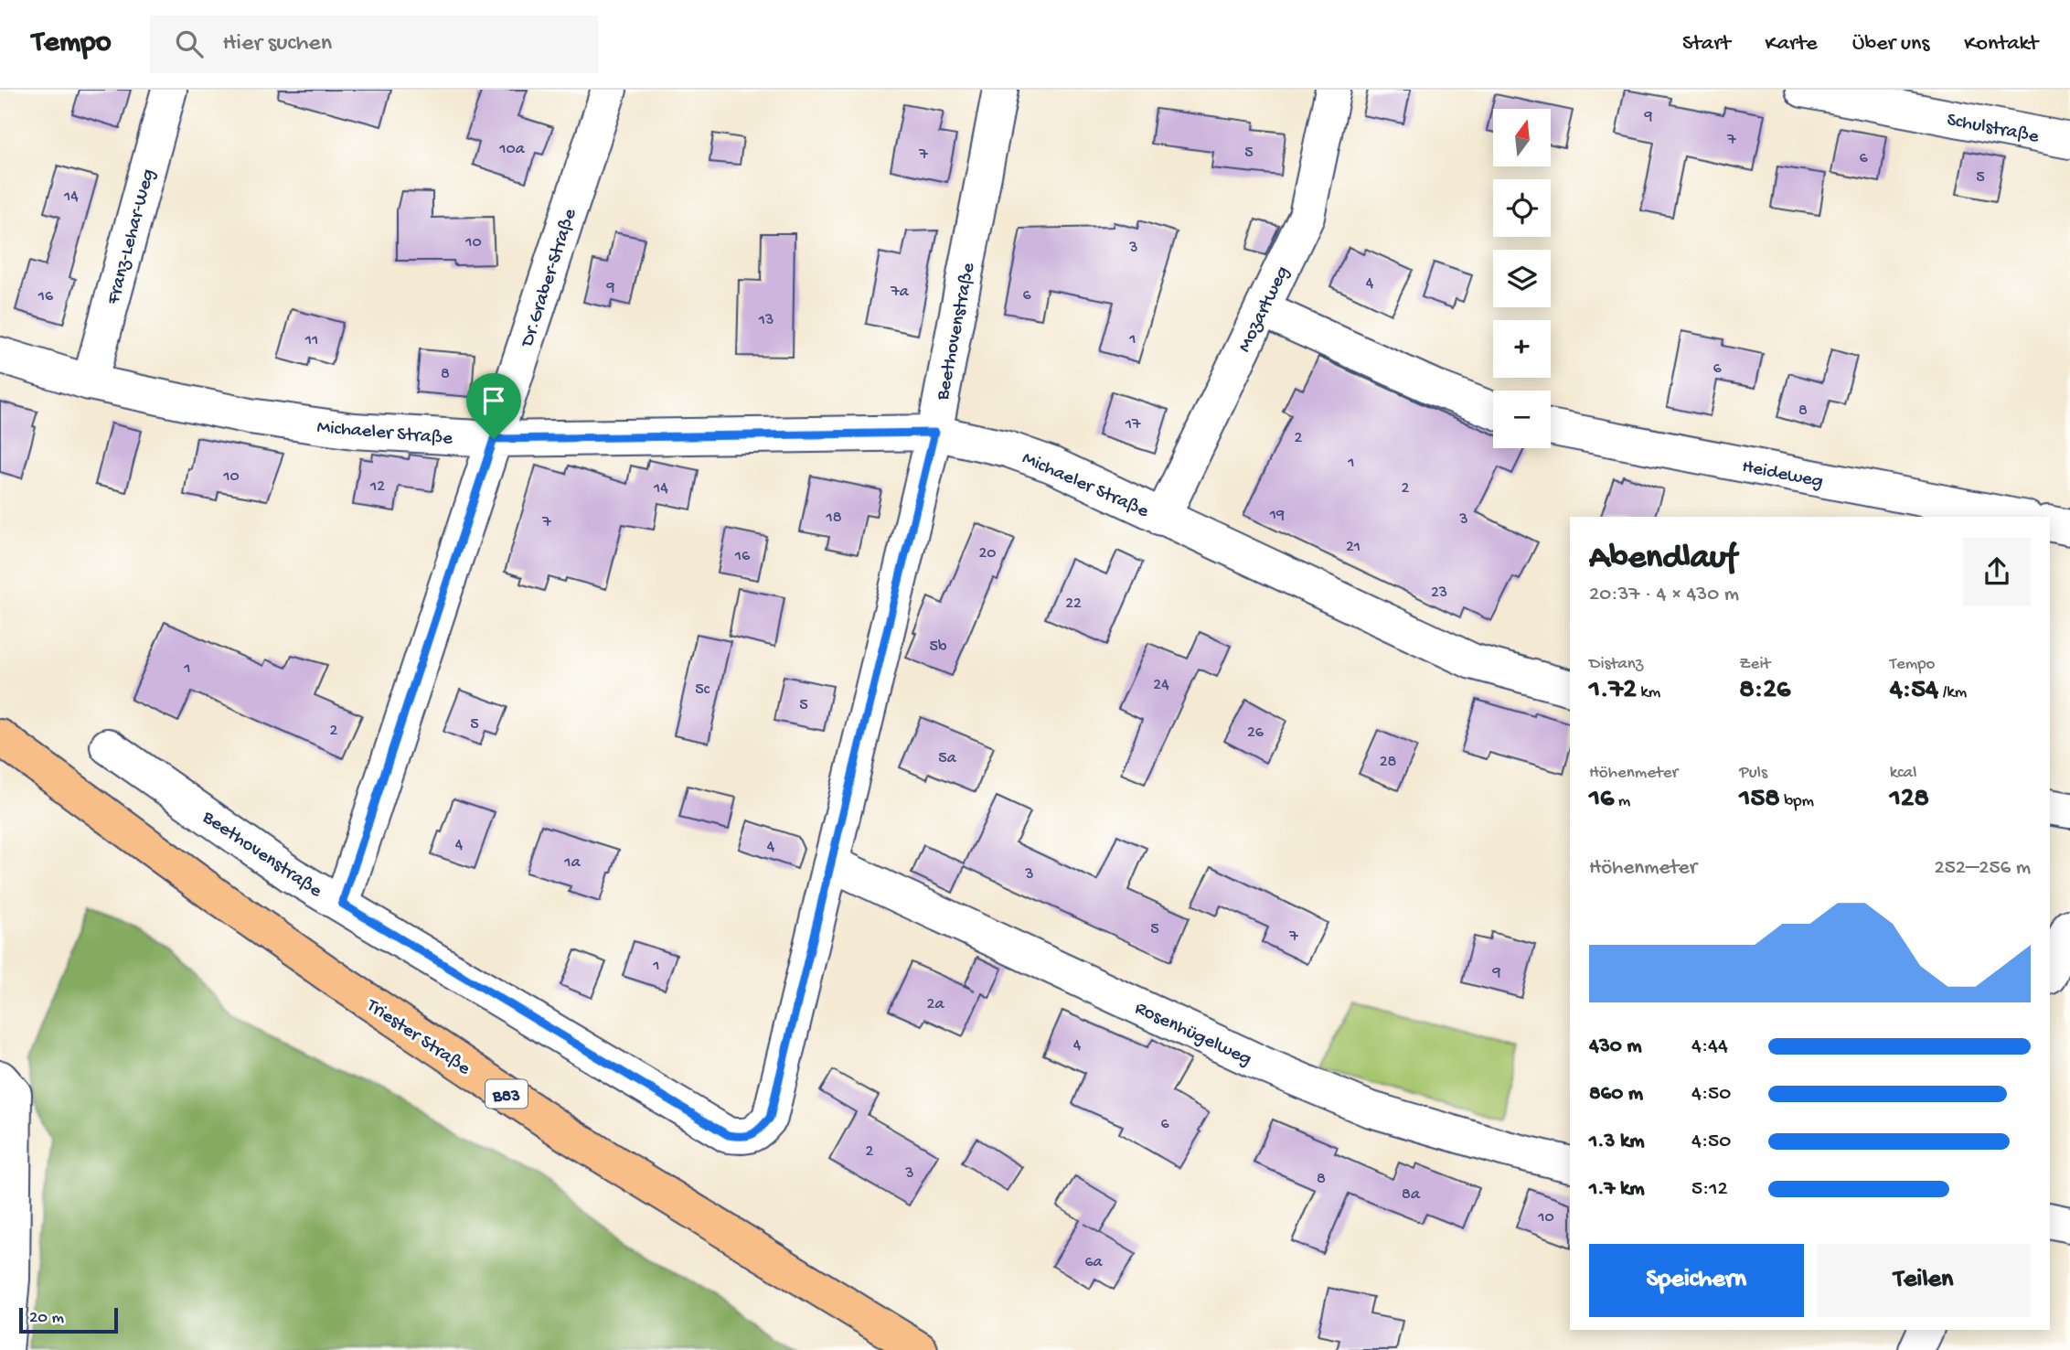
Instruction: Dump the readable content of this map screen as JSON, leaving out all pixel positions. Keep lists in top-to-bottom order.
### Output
{
  "streets": {
    "main road": ["Triester Straße", "B83"],
    "street": [
      "Schulstraße",
      "Franz-Lehar-Weg",
      "Dr.Graber-Straße",
      "Mozartweg",
      "Beethovenstraße",
      "Michaeler Straße",
      "Heideweg",
      "Rosenhügelweg"
    ]
  },
  "crossings": [
    ["Franz-Lehar-Weg", "Michaeler Straße"],
    ["Dr.Graber-Straße", "Beethovenstraße"],
    ["Dr.Graber-Straße", "Michaeler Straße"],
    ["Mozartweg", "Michaeler Straße"],
    ["Beethovenstraße", "Michaeler Straße"],
    ["Beethovenstraße", "Rosenhügelweg"]
  ],
  "house_numbers": [
    "9",
    "7",
    "10a",
    "5",
    "7",
    "6",
    "5",
    "14",
    "10",
    "3",
    "4",
    "9",
    "7a",
    "6",
    "16",
    "13",
    "1",
    "11",
    "6",
    "8",
    "8",
    "17",
    "2",
    "1",
    "10",
    "12",
    "14",
    "2",
    "19",
    "18",
    "3",
    "7",
    "21",
    "20",
    "16",
    "23",
    "22",
    "5b",
    "1",
    "24",
    "5c",
    "5",
    "5",
    "2",
    "26",
    "5a",
    "28",
    "4",
    "4",
    "1a",
    "3",
    "5",
    "7",
    "1",
    "9",
    "2a",
    "4",
    "6",
    "2",
    "3",
    "8",
    "8a",
    "10",
    "6a"
  ],
  "scale_bar": "20 m",
  "north": "top",
  "page": {
    "header": "Tempo",
    "search": "Hier suchen",
    "nav": [
      "Start",
      "Karte",
      "Über uns",
      "Kontakt"
    ],
    "map_buttons": ["+", "−"],
    "heading": ["Abendlauf", "20:37 · 4 × 430 m"],
    "stats": [
      ["Distanz", "1.72 km"],
      ["Zeit", "8:26"],
      ["Tempo", "4:54 /km"],
      ["Höhenmeter", "16 m"],
      ["Puls", "158 bpm"],
      ["kcal", "128"]
    ],
    "chart": ["Höhenmeter", "252–256 m"],
    "list": [
      {
        "name": "430 m",
        "note": "4:44"
      },
      {
        "name": "860 m",
        "note": "4:50"
      },
      {
        "name": "1.3 km",
        "note": "4:50"
      },
      {
        "name": "1.7 km",
        "note": "5:12"
      }
    ],
    "buttons": ["Speichern", "Teilen"],
    "scale": "20 m"
  }
}
